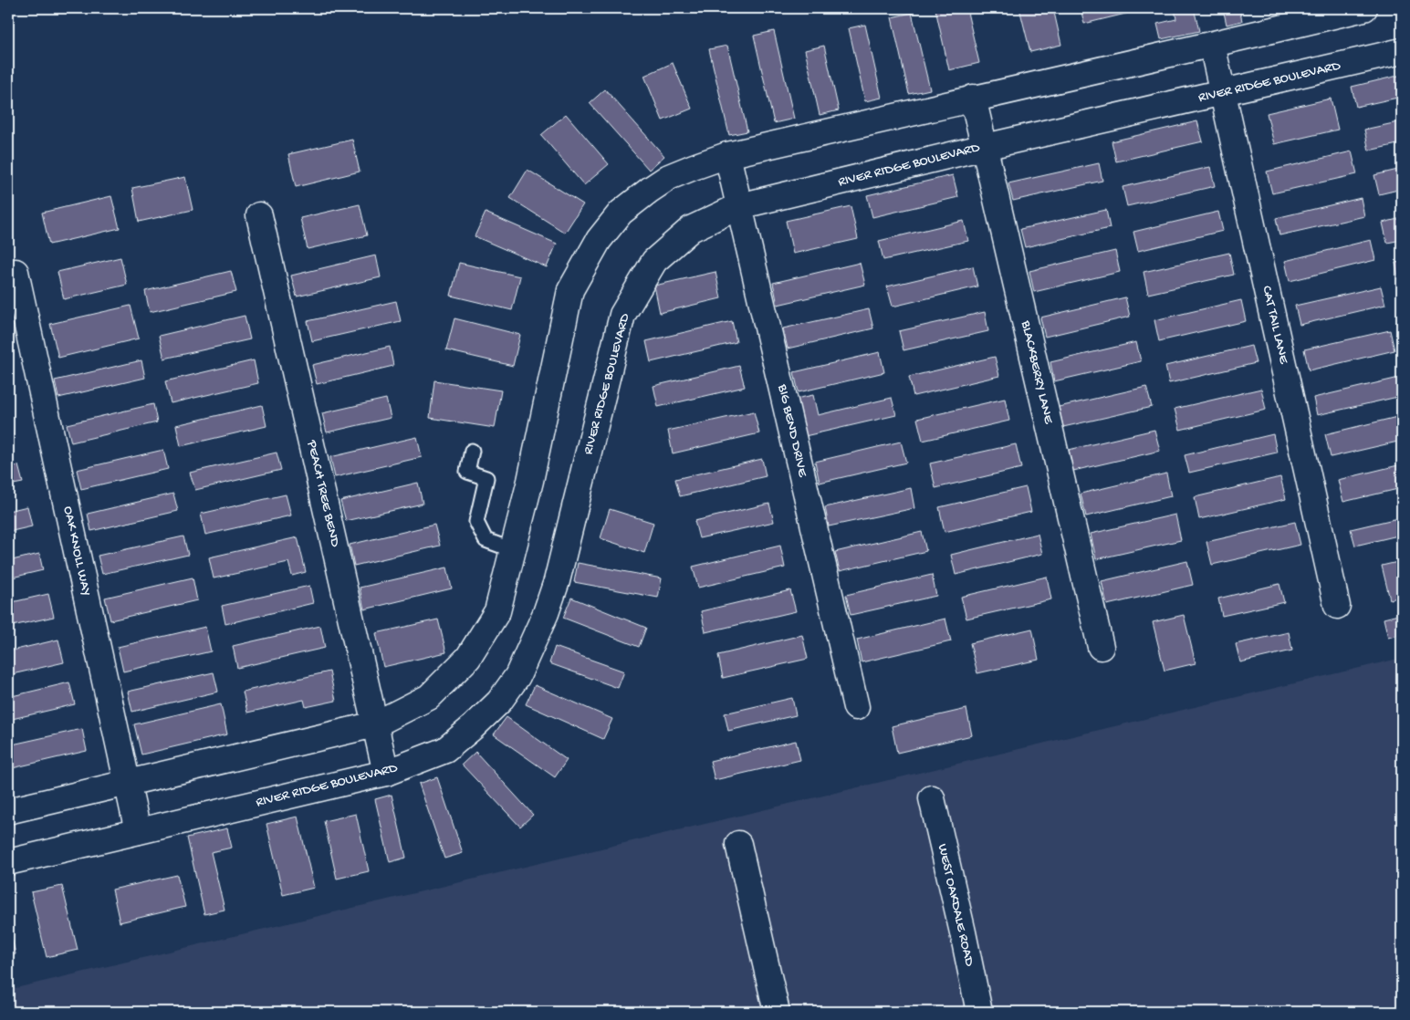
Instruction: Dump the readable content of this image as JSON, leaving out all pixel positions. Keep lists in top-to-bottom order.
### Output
{
  "streets": {
    "street": [
      "RIVER RIDGE BOULEVARD",
      "CAT TAIL LANE",
      "BLACKBERRY LANE",
      "BIG BEND DRIVE",
      "PEACH TREE BEND",
      "OAK KNOLL WAY",
      "WEST OAKDALE ROAD"
    ]
  },
  "crossings": [
    ["RIVER RIDGE BOULEVARD", "CAT TAIL LANE"],
    ["RIVER RIDGE BOULEVARD", "BLACKBERRY LANE"],
    ["RIVER RIDGE BOULEVARD", "BIG BEND DRIVE"],
    ["RIVER RIDGE BOULEVARD", "PEACH TREE BEND"],
    ["RIVER RIDGE BOULEVARD", "OAK KNOLL WAY"]
  ]
}
